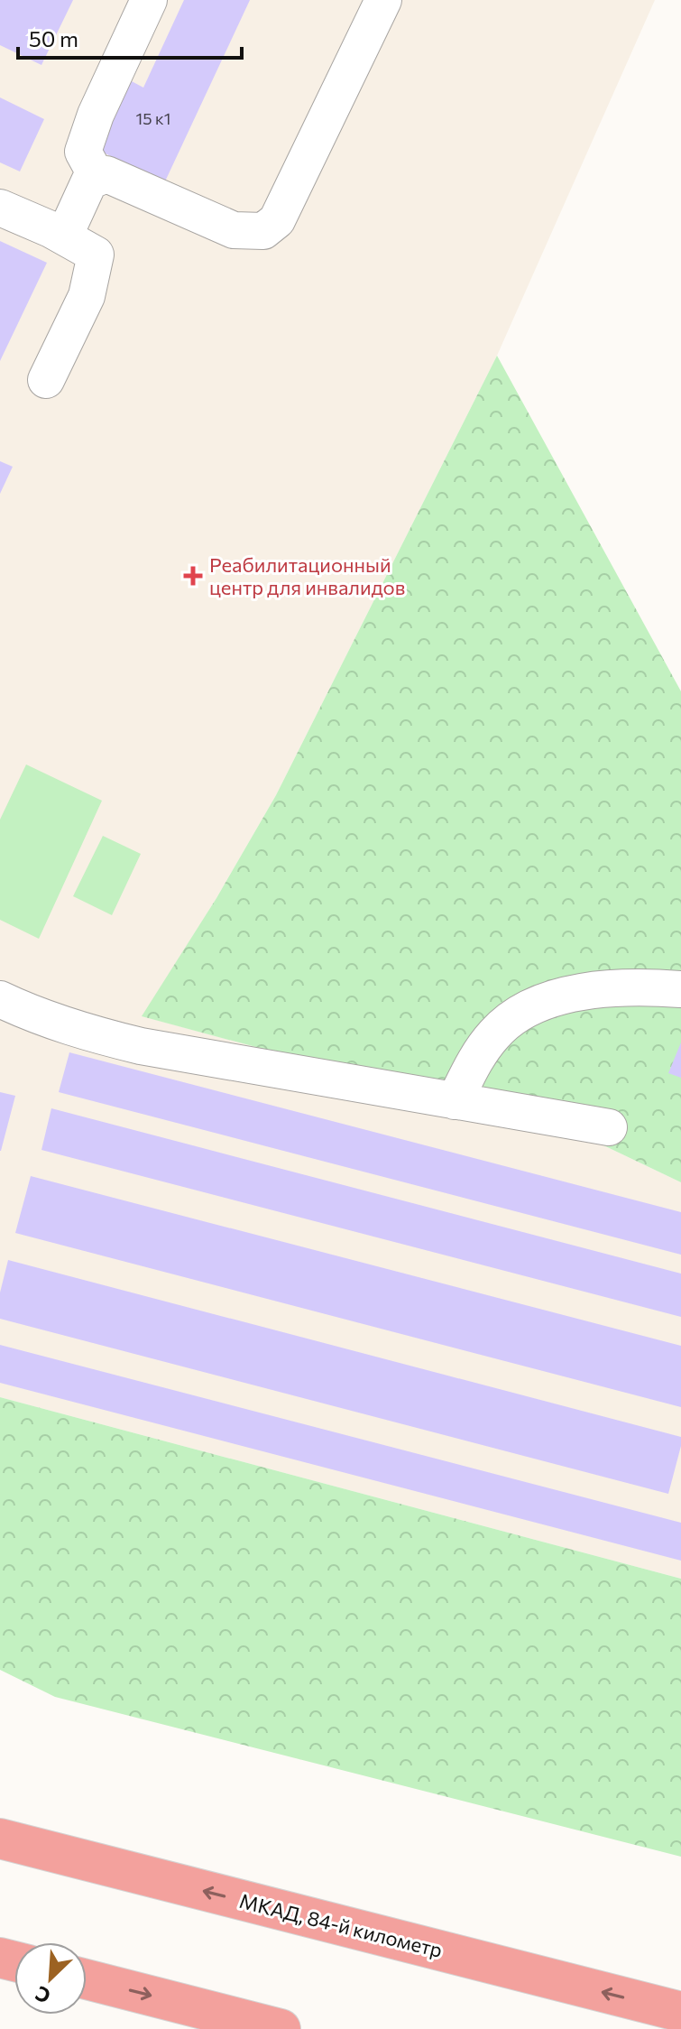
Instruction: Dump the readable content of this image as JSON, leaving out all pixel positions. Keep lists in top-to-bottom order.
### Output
{
  "streets": {
    "highway": ["МКАД, 84-й километр"]
  },
  "one_way": ["МКАД, 84-й километр"],
  "places": {
    "health": ["Реабилитационный центр для инвалидов"]
  },
  "house_numbers": ["15 к1"],
  "scale_bar": "50 m",
  "north": "bottom left"
}
